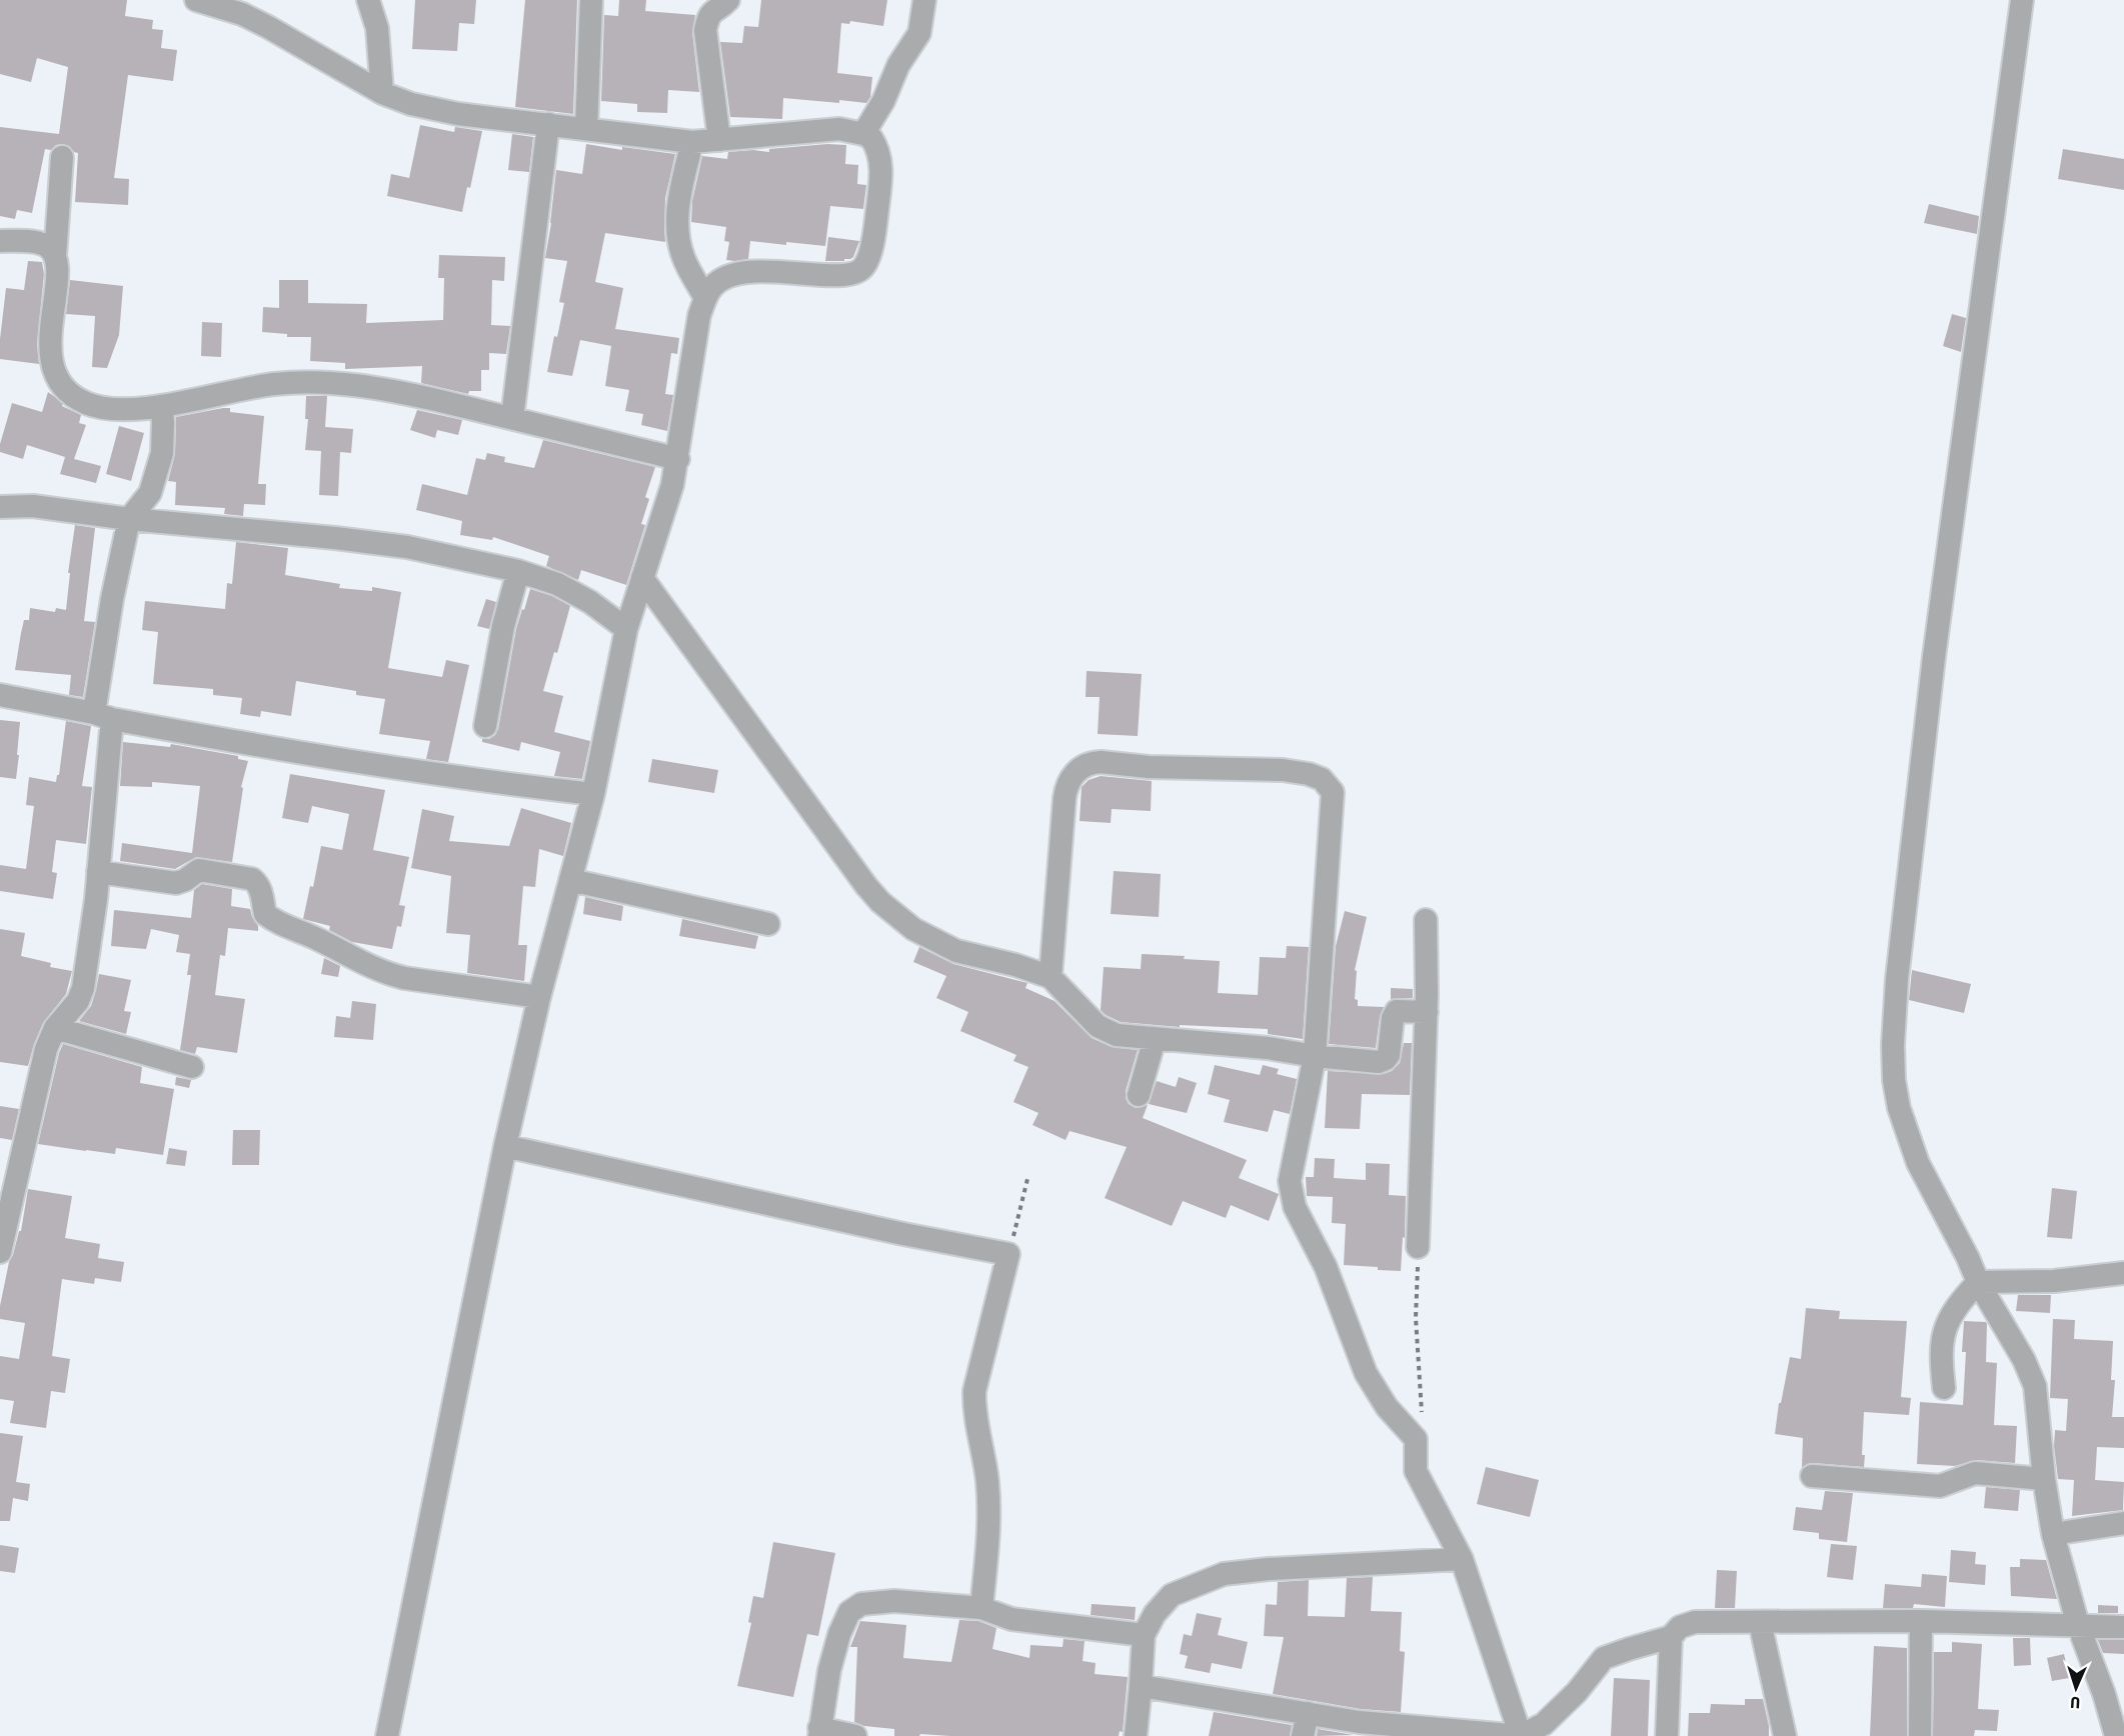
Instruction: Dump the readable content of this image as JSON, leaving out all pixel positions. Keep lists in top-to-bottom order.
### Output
{
  "north": "bottom"
}
